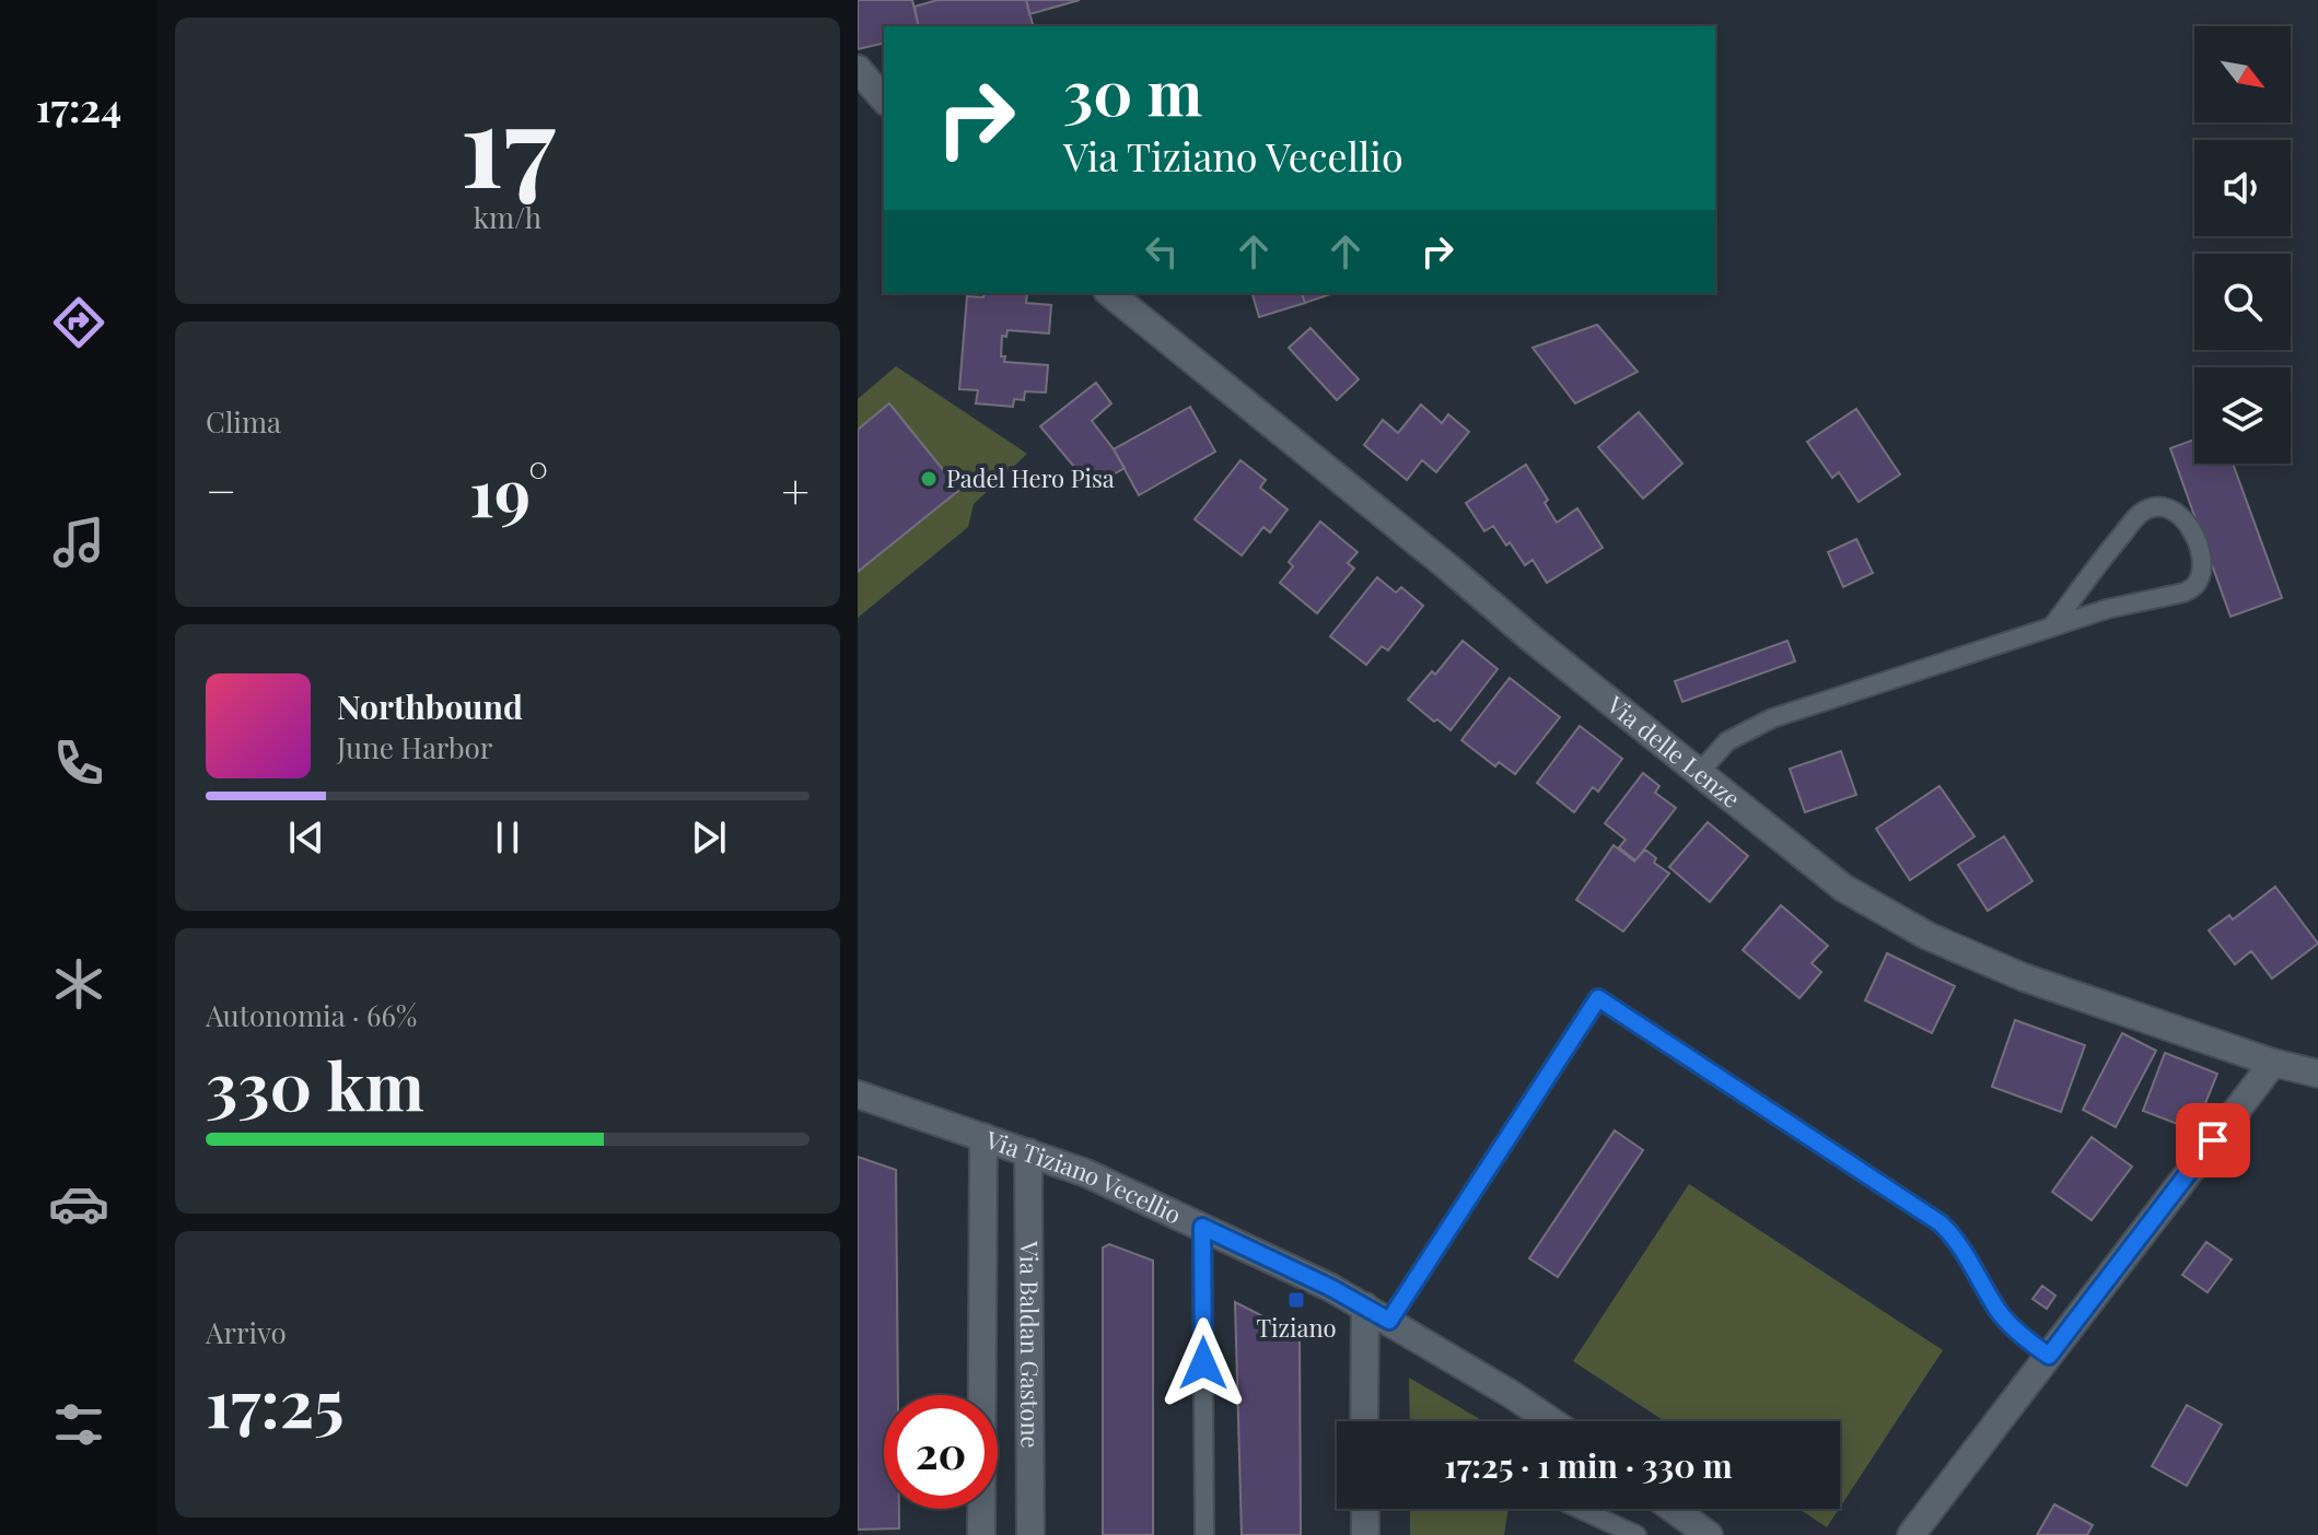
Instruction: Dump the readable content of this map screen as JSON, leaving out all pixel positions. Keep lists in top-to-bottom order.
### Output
{
  "streets": {
    "street": ["Via delle Lenze", "Via Tiziano Vecellio", "Via Baldan Gastone"]
  },
  "crossings": [
    ["Via Tiziano Vecellio", "Via Baldan Gastone"]
  ],
  "places": {
    "other": ["Padel Hero Pisa"],
    "transit": ["Tiziano"]
  },
  "north": "bottom right",
  "page": {
    "tabs": "17:24",
    "tile": [
      ["17", "km/h"],
      "Clima",
      ["Autonomia · 66%", "330 km"],
      ["Arrivo", "17:25"]
    ],
    "turn": ["30 m", "Via Tiziano Vecellio"],
    "heat": ["−", "19°", "+"],
    "song": ["Northbound", "June Harbor"],
    "limit": "20",
    "trip": "17:25 · 1 min · 330 m"
  }
}
